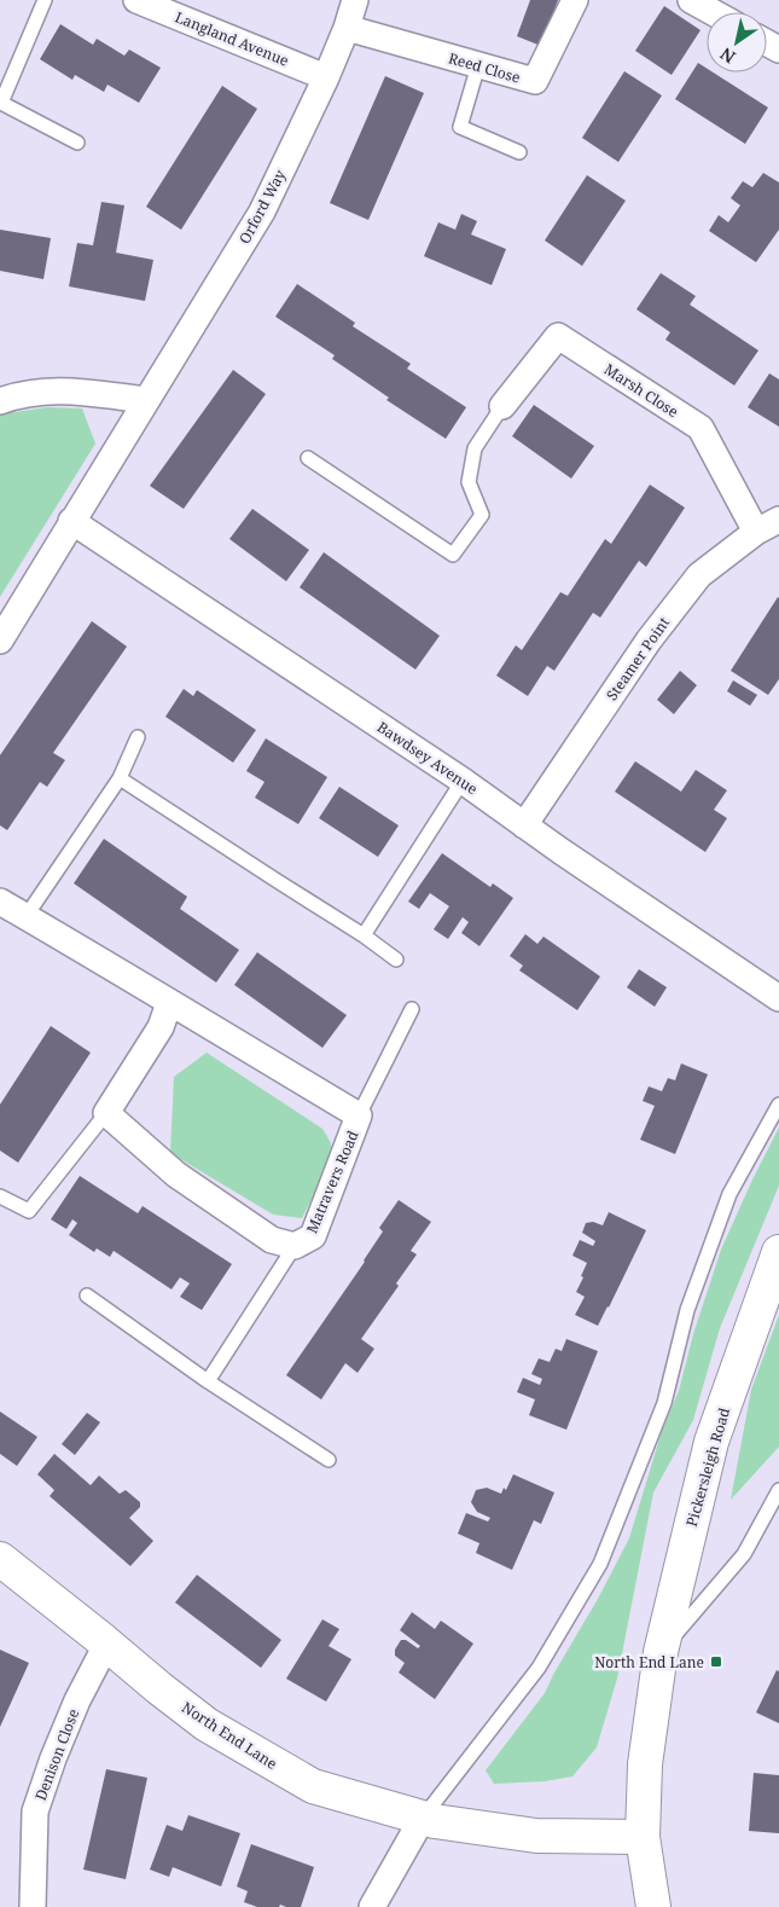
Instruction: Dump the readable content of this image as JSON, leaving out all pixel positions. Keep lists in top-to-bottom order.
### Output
{
  "streets": {
    "main road": ["Pickersleigh Road", "North End Lane"],
    "street": [
      "Langland Avenue",
      "Reed Close",
      "Orford Way",
      "Marsh Close",
      "Steamer Point",
      "Bawdsey Avenue",
      "Matravers Road",
      "Denison Close"
    ]
  },
  "crossings": [
    ["Langland Avenue", "Orford Way"],
    ["Reed Close", "Orford Way"],
    ["Orford Way", "Bawdsey Avenue"],
    ["Marsh Close", "Steamer Point"],
    ["Steamer Point", "Bawdsey Avenue"],
    ["Pickersleigh Road", "North End Lane"],
    ["North End Lane", "Denison Close"]
  ],
  "places": {
    "transit": ["North End Lane"]
  },
  "north": "bottom left"
}
